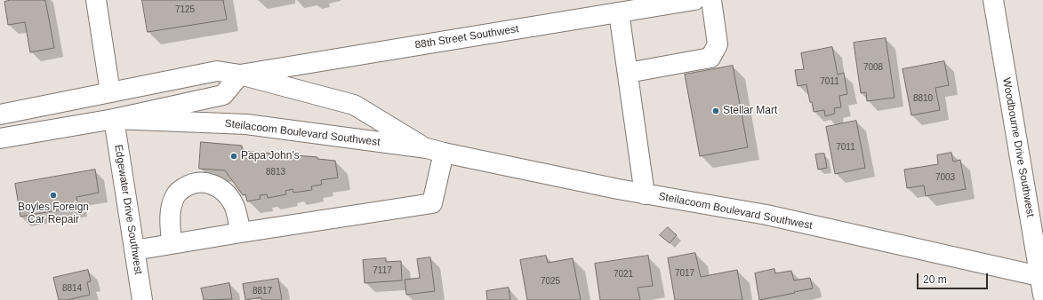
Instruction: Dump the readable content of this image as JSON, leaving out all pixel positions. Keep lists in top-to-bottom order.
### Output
{
  "streets": {
    "main road": [
      "88th Street Southwest",
      "Steilacoom Boulevard Southwest",
      "Woodbourne Drive Southwest",
      "Edgewater Drive Southwest"
    ]
  },
  "crossings": [
    ["88th Street Southwest", "Steilacoom Boulevard Southwest"],
    ["Steilacoom Boulevard Southwest", "Woodbourne Drive Southwest"],
    ["Steilacoom Boulevard Southwest", "Edgewater Drive Southwest"]
  ],
  "places": ["Stellar Mart", "Papa John's", "Boyles Foreign Car Repair"],
  "house_numbers": [
    "7125",
    "7008",
    "7011",
    "8810",
    "7011",
    "8813",
    "7003",
    "7117",
    "7017",
    "7021",
    "7025",
    "8814",
    "8817"
  ],
  "scale_bar": "20 m"
}
